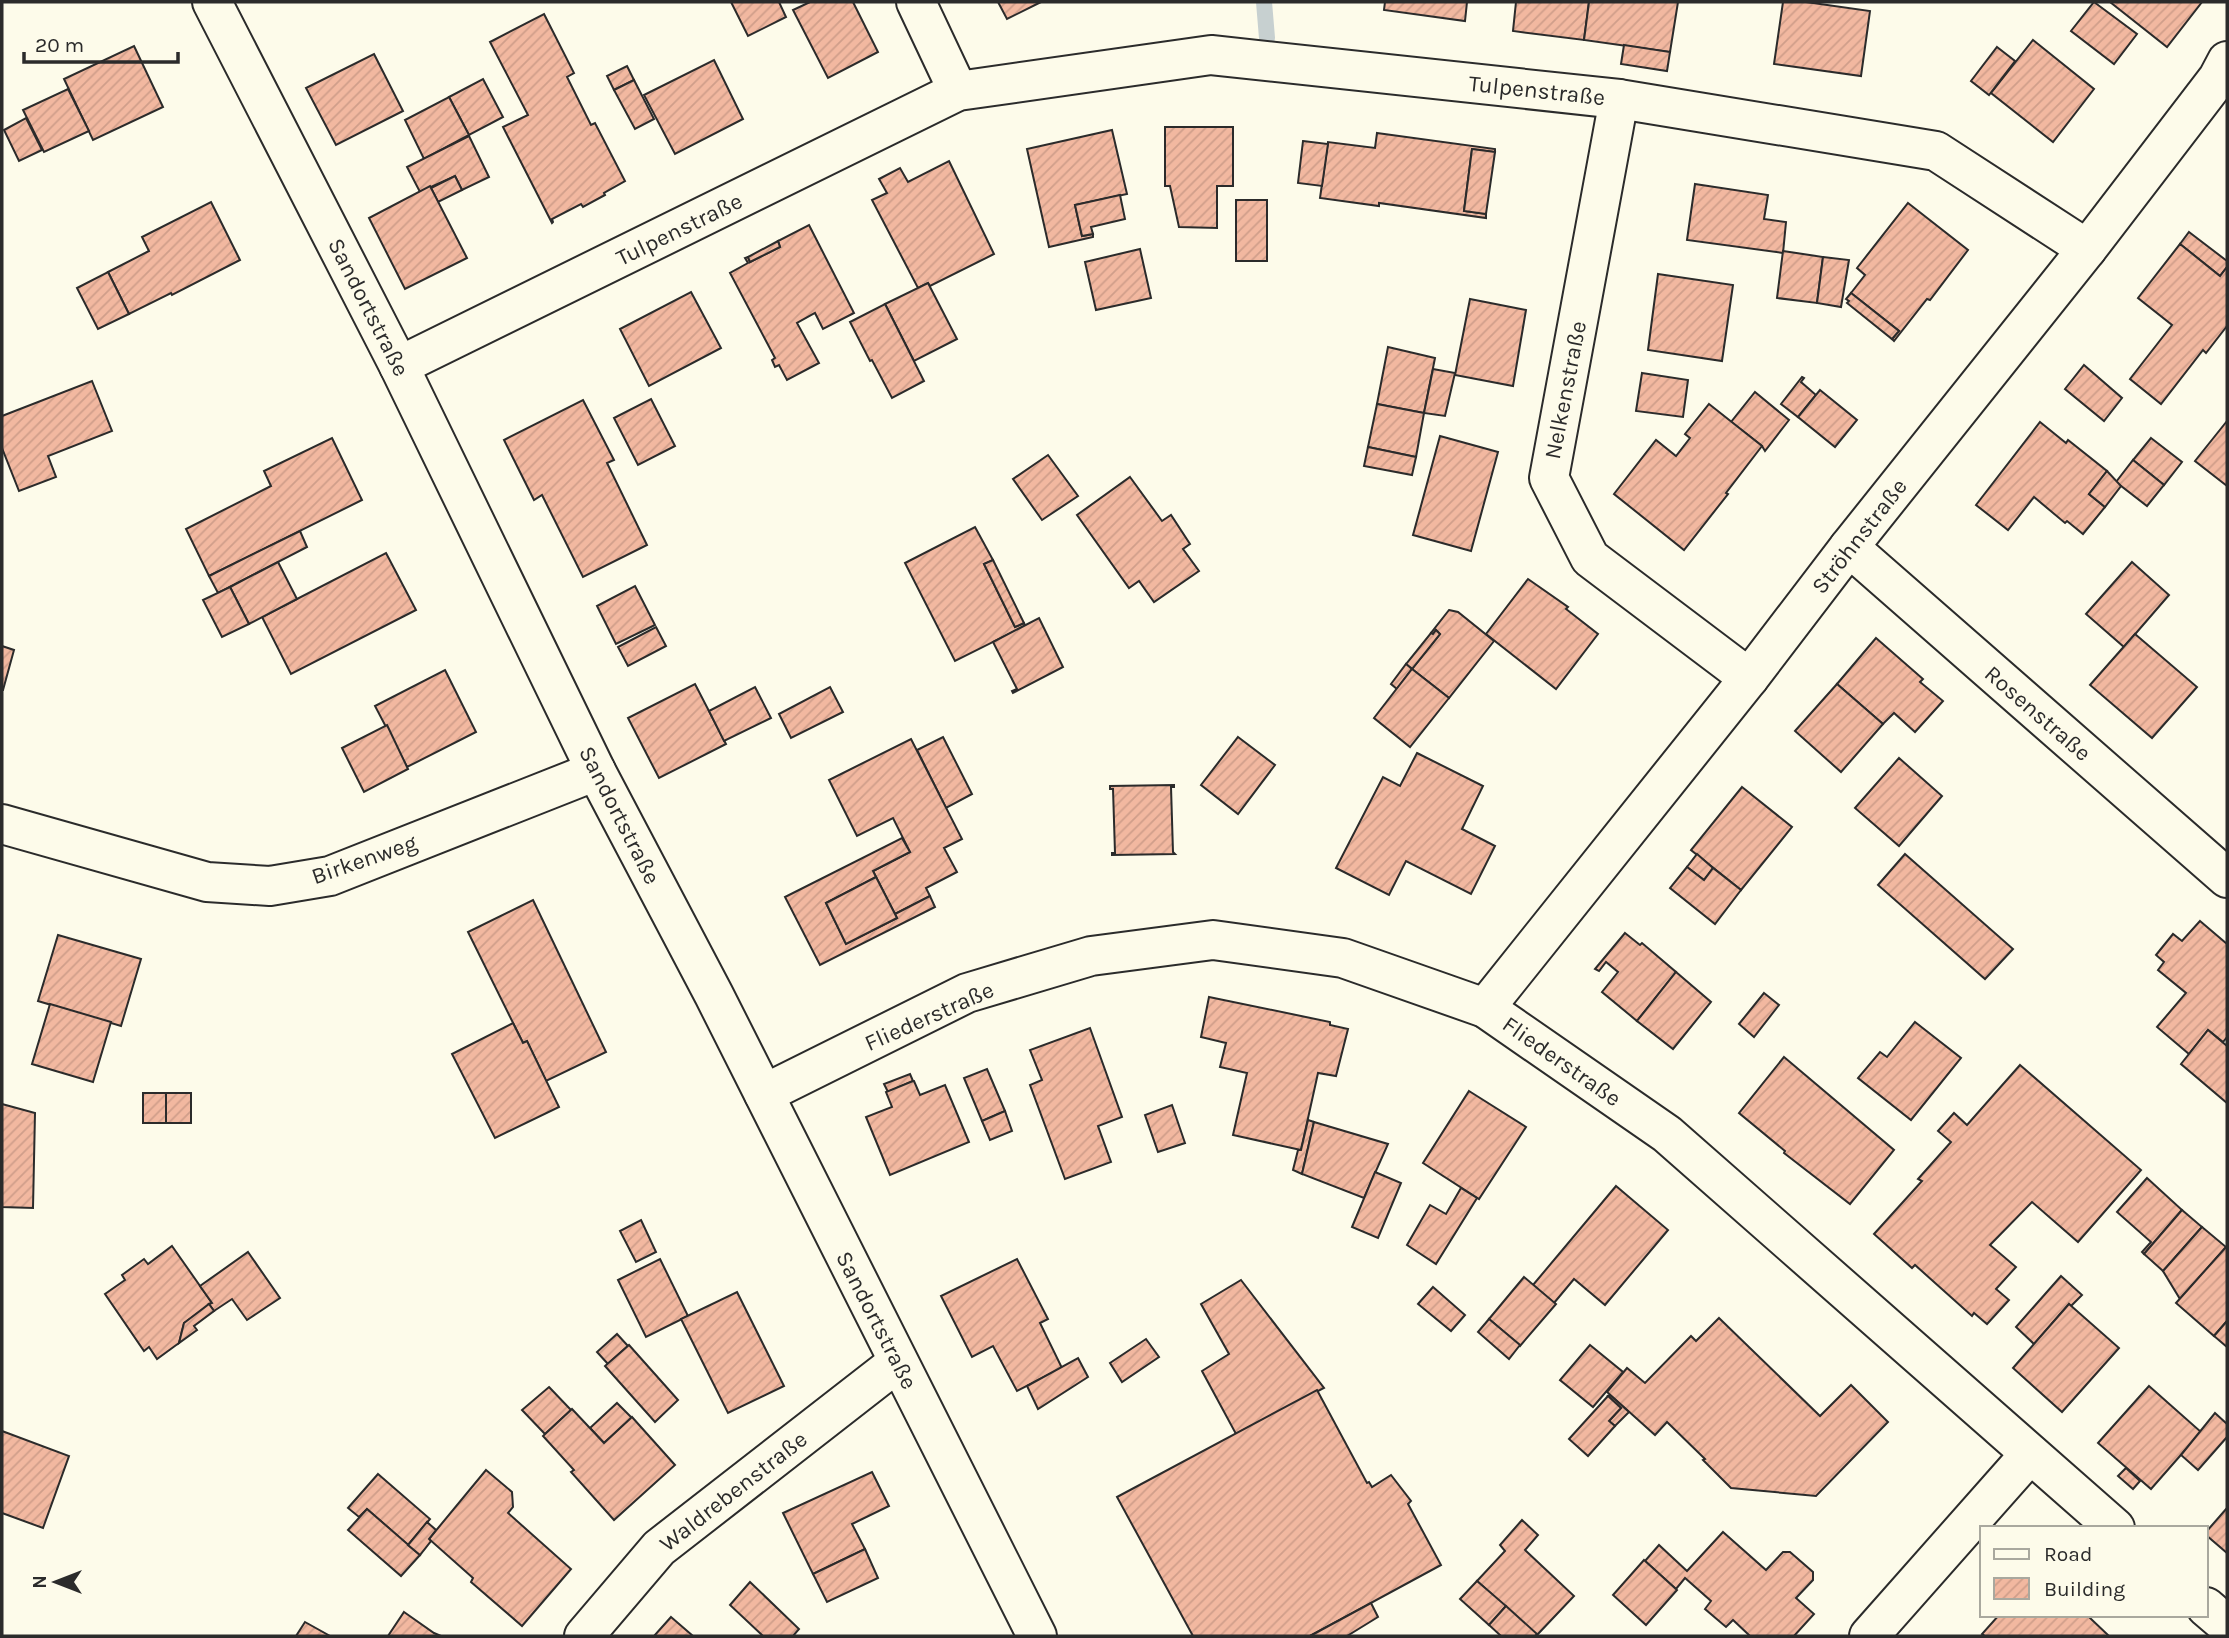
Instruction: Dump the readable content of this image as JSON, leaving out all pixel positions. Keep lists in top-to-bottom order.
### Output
{
  "streets": {
    "street": [
      "Tulpenstraße",
      "Sandortstraße",
      "Nelkenstraße",
      "Ströhnstraße",
      "Rosenstraße",
      "Birkenweg",
      "Fliederstraße",
      "Waldrebenstraße"
    ]
  },
  "crossings": [
    ["Tulpenstraße", "Sandortstraße"],
    ["Tulpenstraße", "Nelkenstraße"],
    ["Tulpenstraße", "Ströhnstraße"],
    ["Sandortstraße", "Birkenweg"],
    ["Sandortstraße", "Fliederstraße"],
    ["Sandortstraße", "Waldrebenstraße"],
    ["Nelkenstraße", "Ströhnstraße"],
    ["Ströhnstraße", "Rosenstraße"],
    ["Ströhnstraße", "Fliederstraße"]
  ],
  "legend": ["Road", "Building"],
  "scale_bar": "20 m",
  "north": "left"
}
